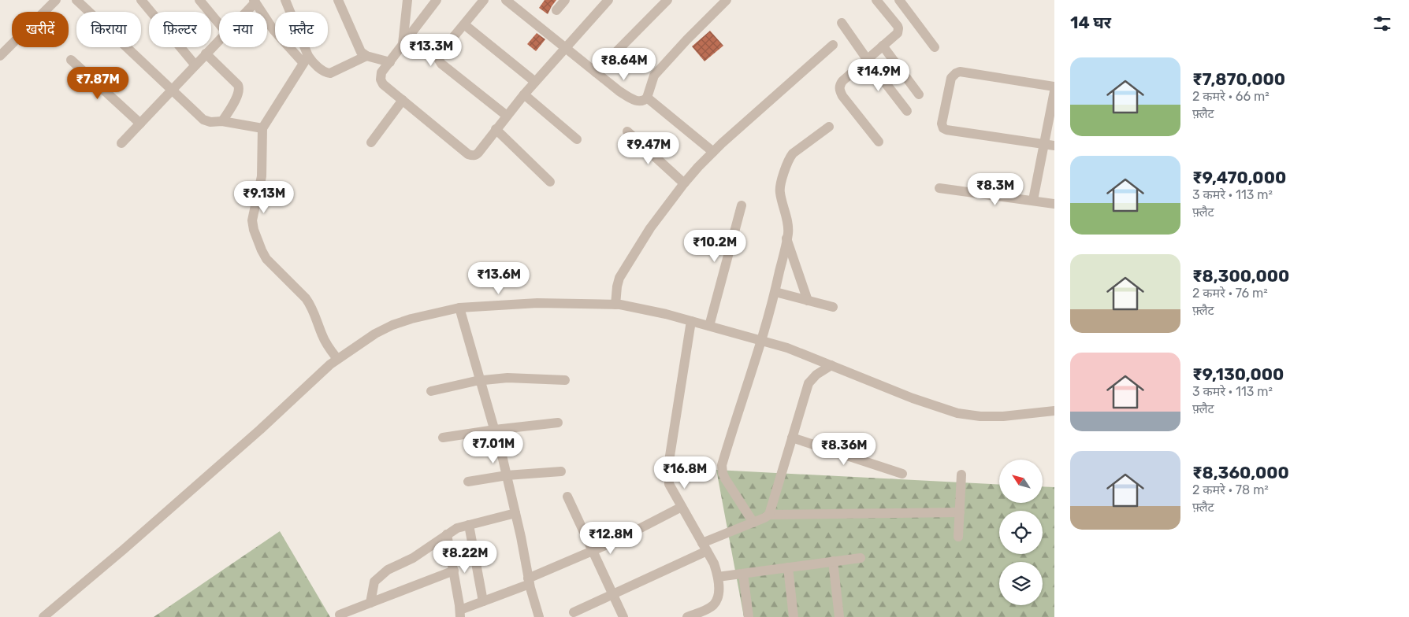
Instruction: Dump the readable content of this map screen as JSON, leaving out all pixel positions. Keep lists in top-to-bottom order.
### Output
{
  "north": "top left",
  "page": {
    "heading": "14 घर",
    "chip": [
      "खरीदें",
      "किराया",
      "फ़िल्टर",
      "नया",
      "फ़्लैट"
    ],
    "price": [
      "₹13.3M",
      "₹8.64M",
      "₹14.9M",
      "₹7.87M",
      "₹9.47M",
      "₹8.3M",
      "₹9.13M",
      "₹10.2M",
      "₹13.6M",
      "₹7.01M",
      "₹8.36M",
      "₹16.8M",
      "₹12.8M",
      "₹8.22M"
    ],
    "list": [
      {
        "name": "₹7,870,000",
        "note": "2 कमरे · 66 m² · फ़्लैट"
      },
      {
        "name": "₹9,470,000",
        "note": "3 कमरे · 113 m² · फ़्लैट"
      },
      {
        "name": "₹8,300,000",
        "note": "2 कमरे · 76 m² · फ़्लैट"
      },
      {
        "name": "₹9,130,000",
        "note": "3 कमरे · 113 m² · फ़्लैट"
      },
      {
        "name": "₹8,360,000",
        "note": "2 कमरे · 78 m² · फ़्लैट"
      }
    ]
  }
}
